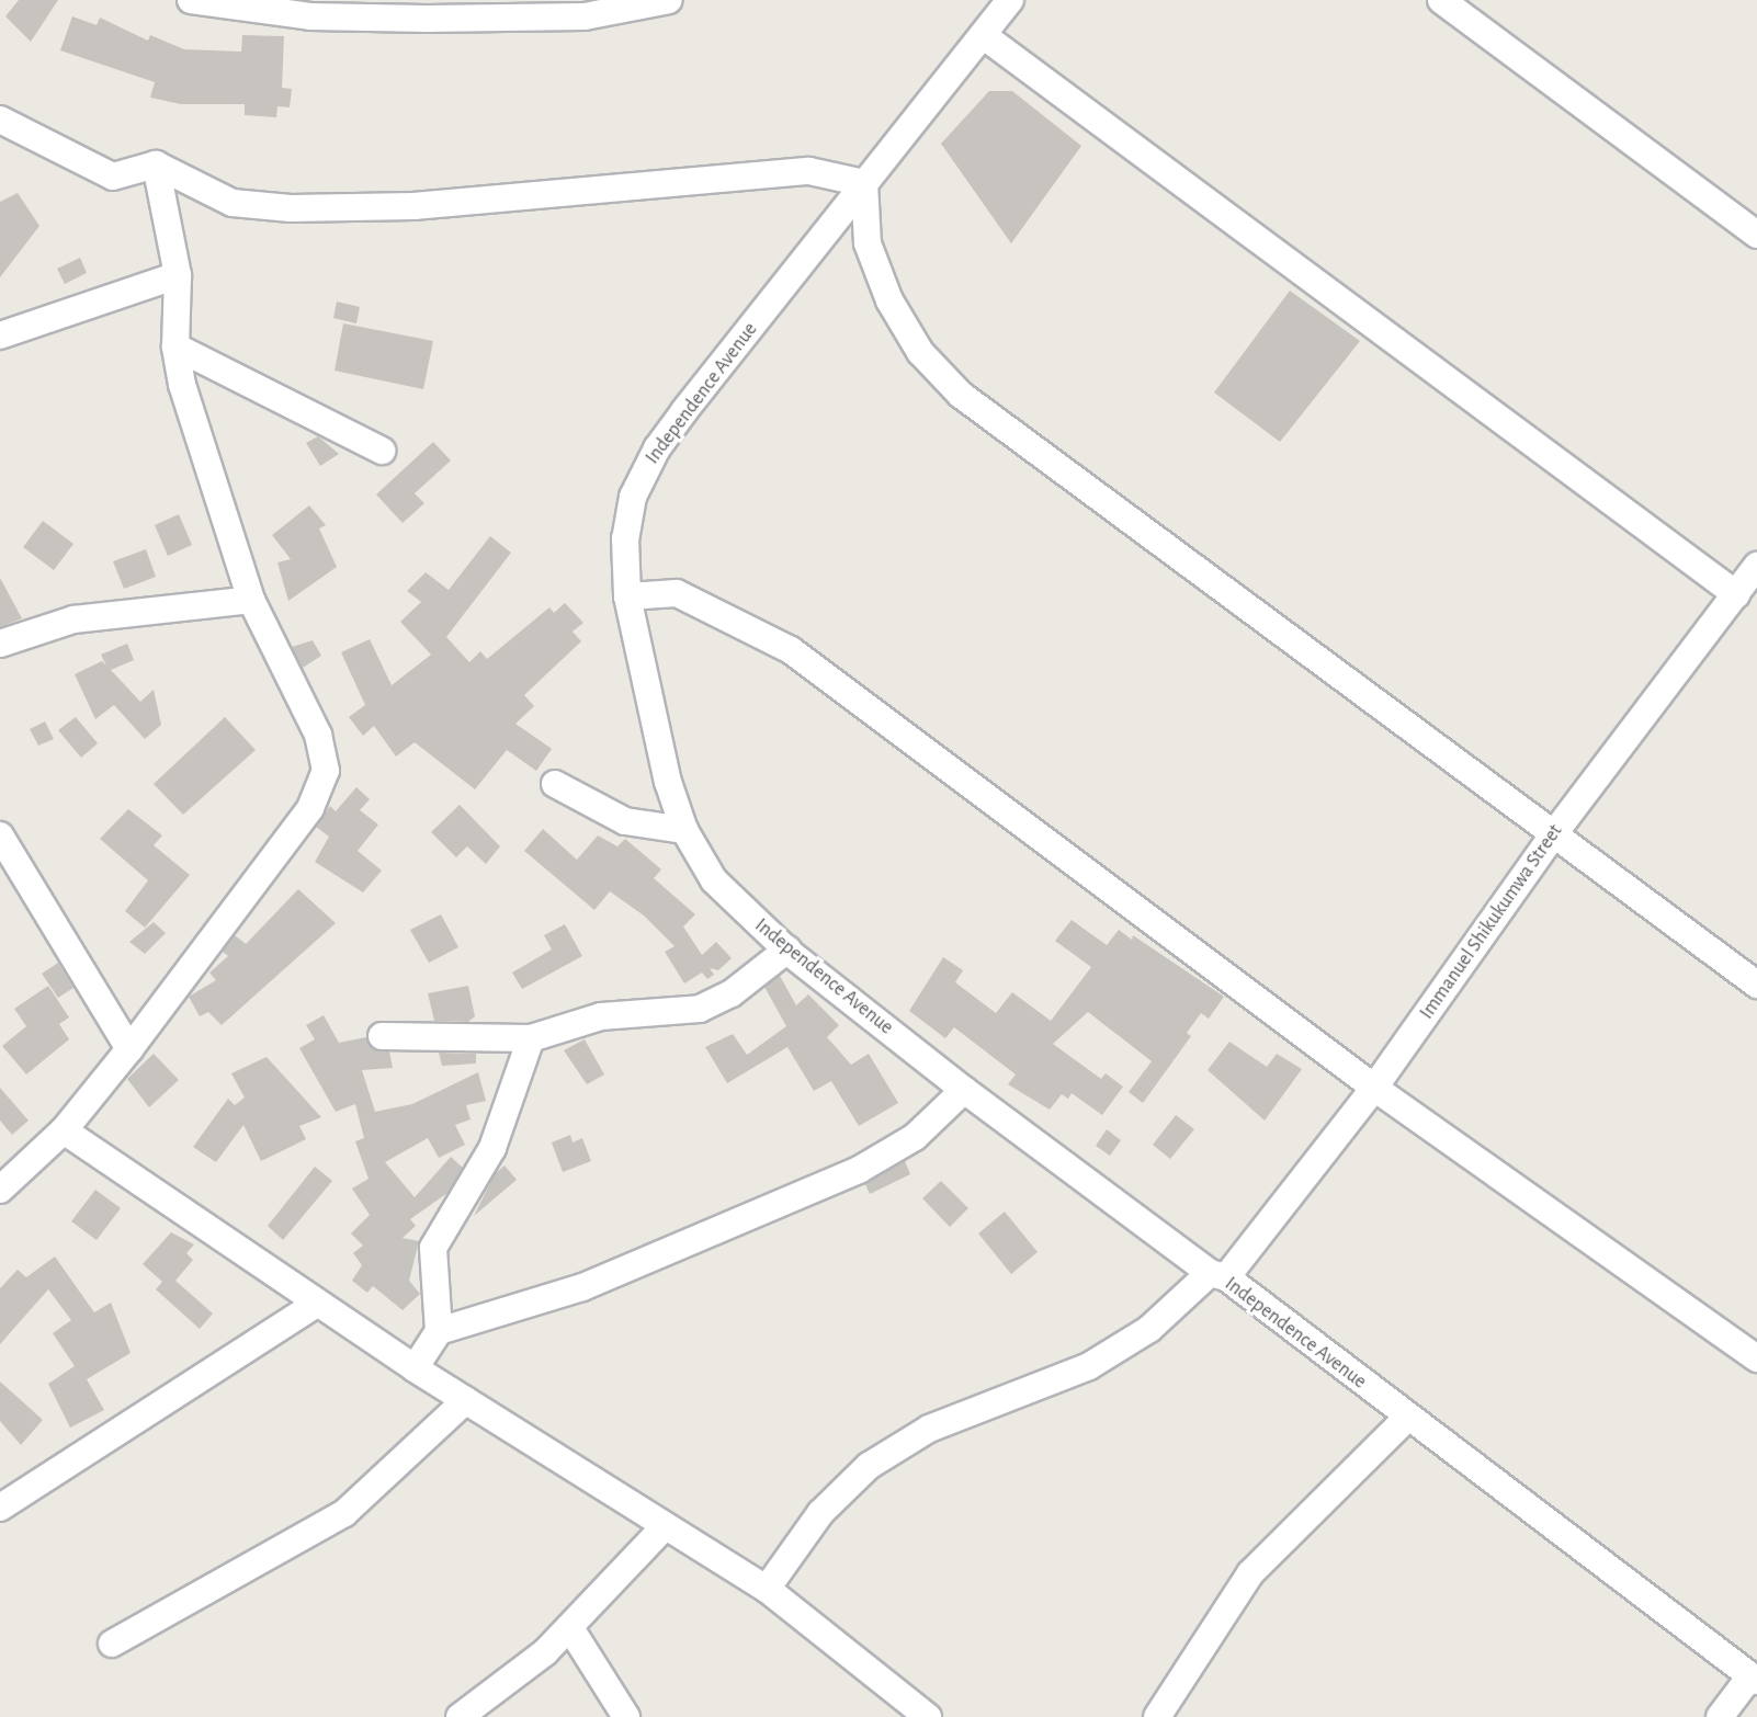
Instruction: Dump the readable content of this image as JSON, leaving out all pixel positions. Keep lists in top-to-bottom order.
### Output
{
  "streets": {
    "street": ["Independence Avenue", "Immanuel Shikukumwa Street"]
  },
  "crossings": [
    ["Independence Avenue", "Immanuel Shikukumwa Street"]
  ]
}
